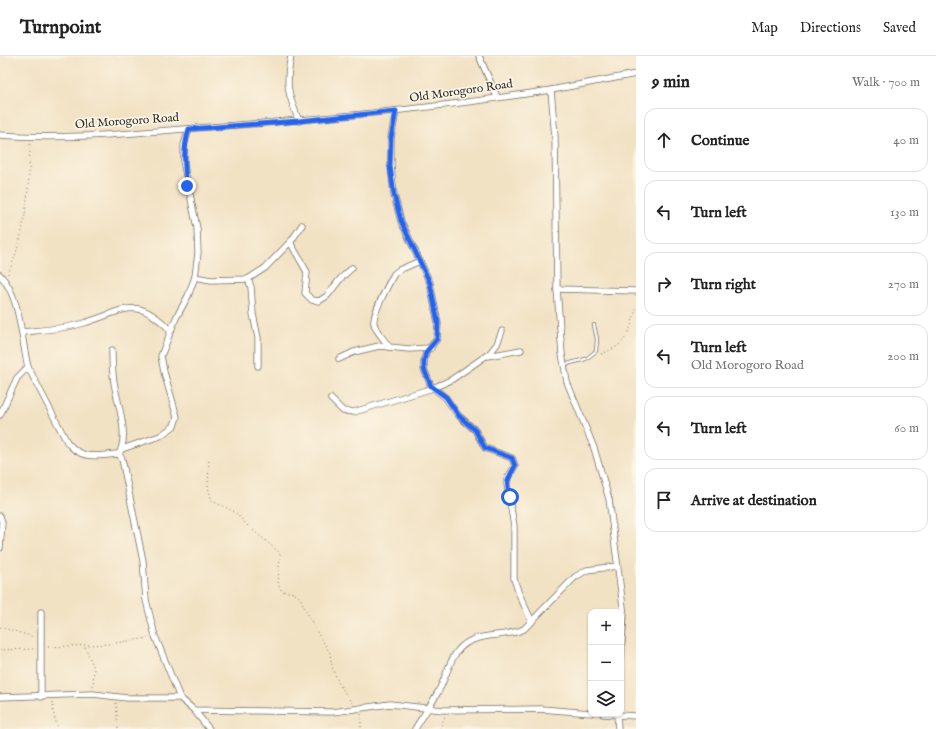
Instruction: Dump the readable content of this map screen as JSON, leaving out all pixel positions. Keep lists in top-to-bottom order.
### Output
{
  "streets": {
    "street": ["Old Morogoro Road"]
  },
  "page": {
    "header": "Turnpoint",
    "nav": ["Map", "Directions", "Saved"],
    "heading": ["9 min", "Walk · 700 m"],
    "list": [
      ["Continue", "40 m"],
      ["Turn left", "130 m"],
      ["Turn right", "270 m"],
      ["Turn left", "Old Morogoro Road", "200 m"],
      ["Turn left", "60 m"],
      "Arrive at destination"
    ],
    "map_buttons": ["+", "−"]
  }
}
